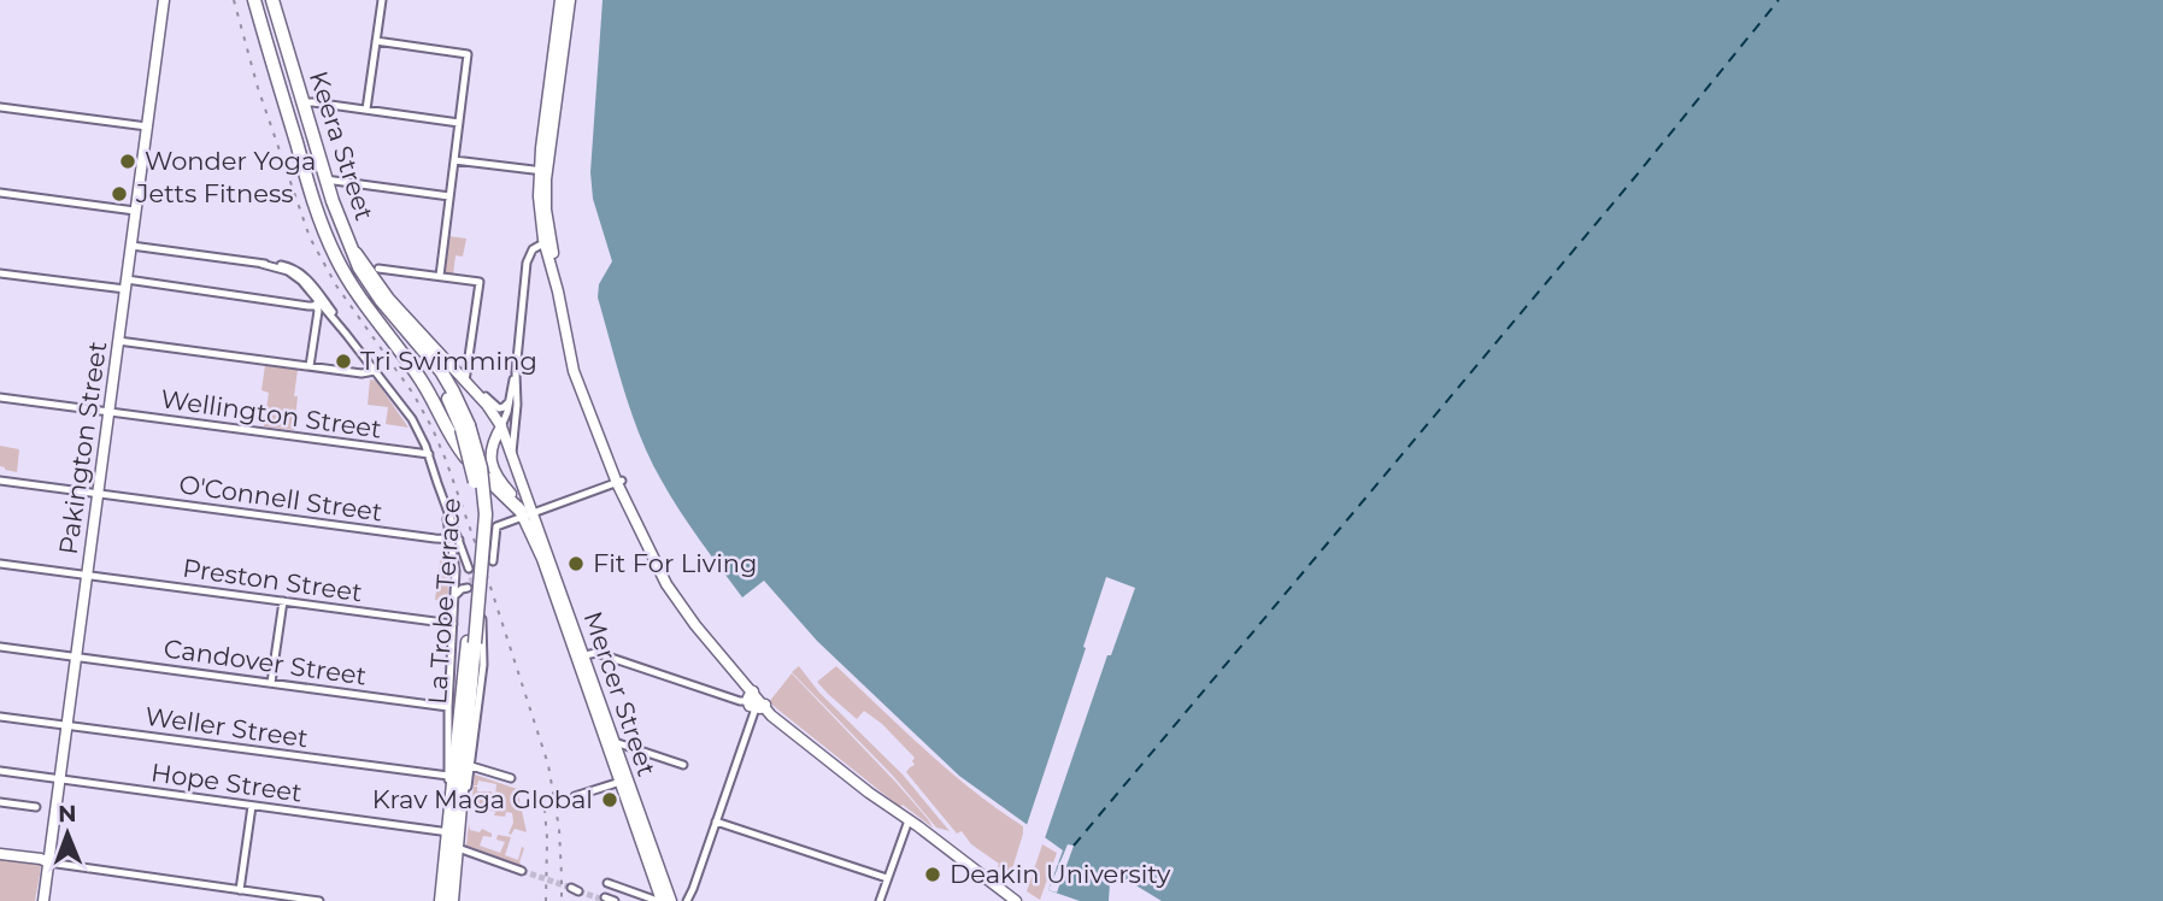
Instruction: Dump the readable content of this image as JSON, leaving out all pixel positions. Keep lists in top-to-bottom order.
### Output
{
  "streets": {
    "highway": ["Keera Street", "La Trobe Terrace"],
    "street": [
      "Wellington Street",
      "Pakington Street",
      "O'Connell Street",
      "Preston Street",
      "Candover Street",
      "Mercer Street",
      "Weller Street",
      "Hope Street"
    ]
  },
  "crossings": [
    ["Keera Street", "La Trobe Terrace"],
    ["Keera Street", "Mercer Street"],
    ["Wellington Street", "Pakington Street"],
    ["Pakington Street", "O'Connell Street"],
    ["Pakington Street", "Preston Street"],
    ["Pakington Street", "Candover Street"],
    ["Pakington Street", "Weller Street"],
    ["Pakington Street", "Hope Street"],
    ["La Trobe Terrace", "Hope Street"]
  ],
  "places": [
    "Wonder Yoga",
    "Jetts Fitness",
    "Tri Swimming",
    "Fit For Living",
    "Krav Maga Global",
    "Deakin University"
  ],
  "north": "top"
}
